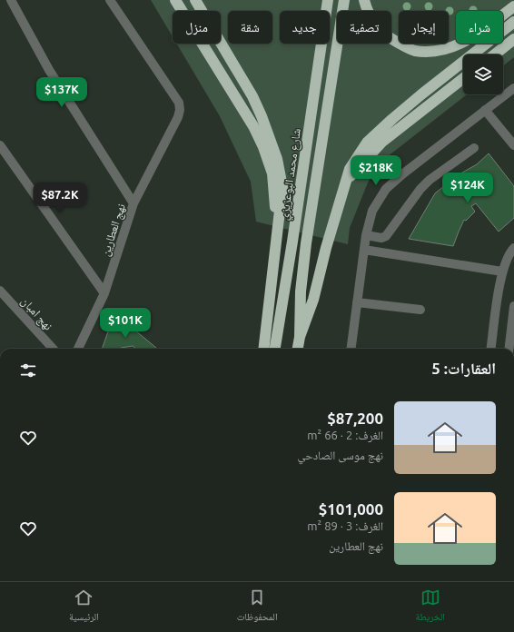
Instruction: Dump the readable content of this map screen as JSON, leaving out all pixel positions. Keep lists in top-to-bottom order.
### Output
{
  "streets": {
    "highway": ["شارع محمد البوعزيزي"],
    "street": ["نهج العطارين", "نهج امبان"]
  },
  "page": {
    "chip": [
      "شراء",
      "إيجار",
      "تصفية",
      "جديد",
      "شقة",
      "منزل"
    ],
    "price": [
      "$137K",
      "$218K",
      "$124K",
      "$87.2K",
      "$101K"
    ],
    "heading": "العقارات: 5",
    "list": [
      {
        "name": "$87,200",
        "note": "الغرف: 2 · 66 m² · نهج موسى الصادحي"
      },
      {
        "name": "$101,000",
        "note": "الغرف: 3 · 89 m² · نهج العطارين"
      }
    ],
    "tabs": ["الخريطة", "المحفوظات", "الرئيسية"]
  }
}
